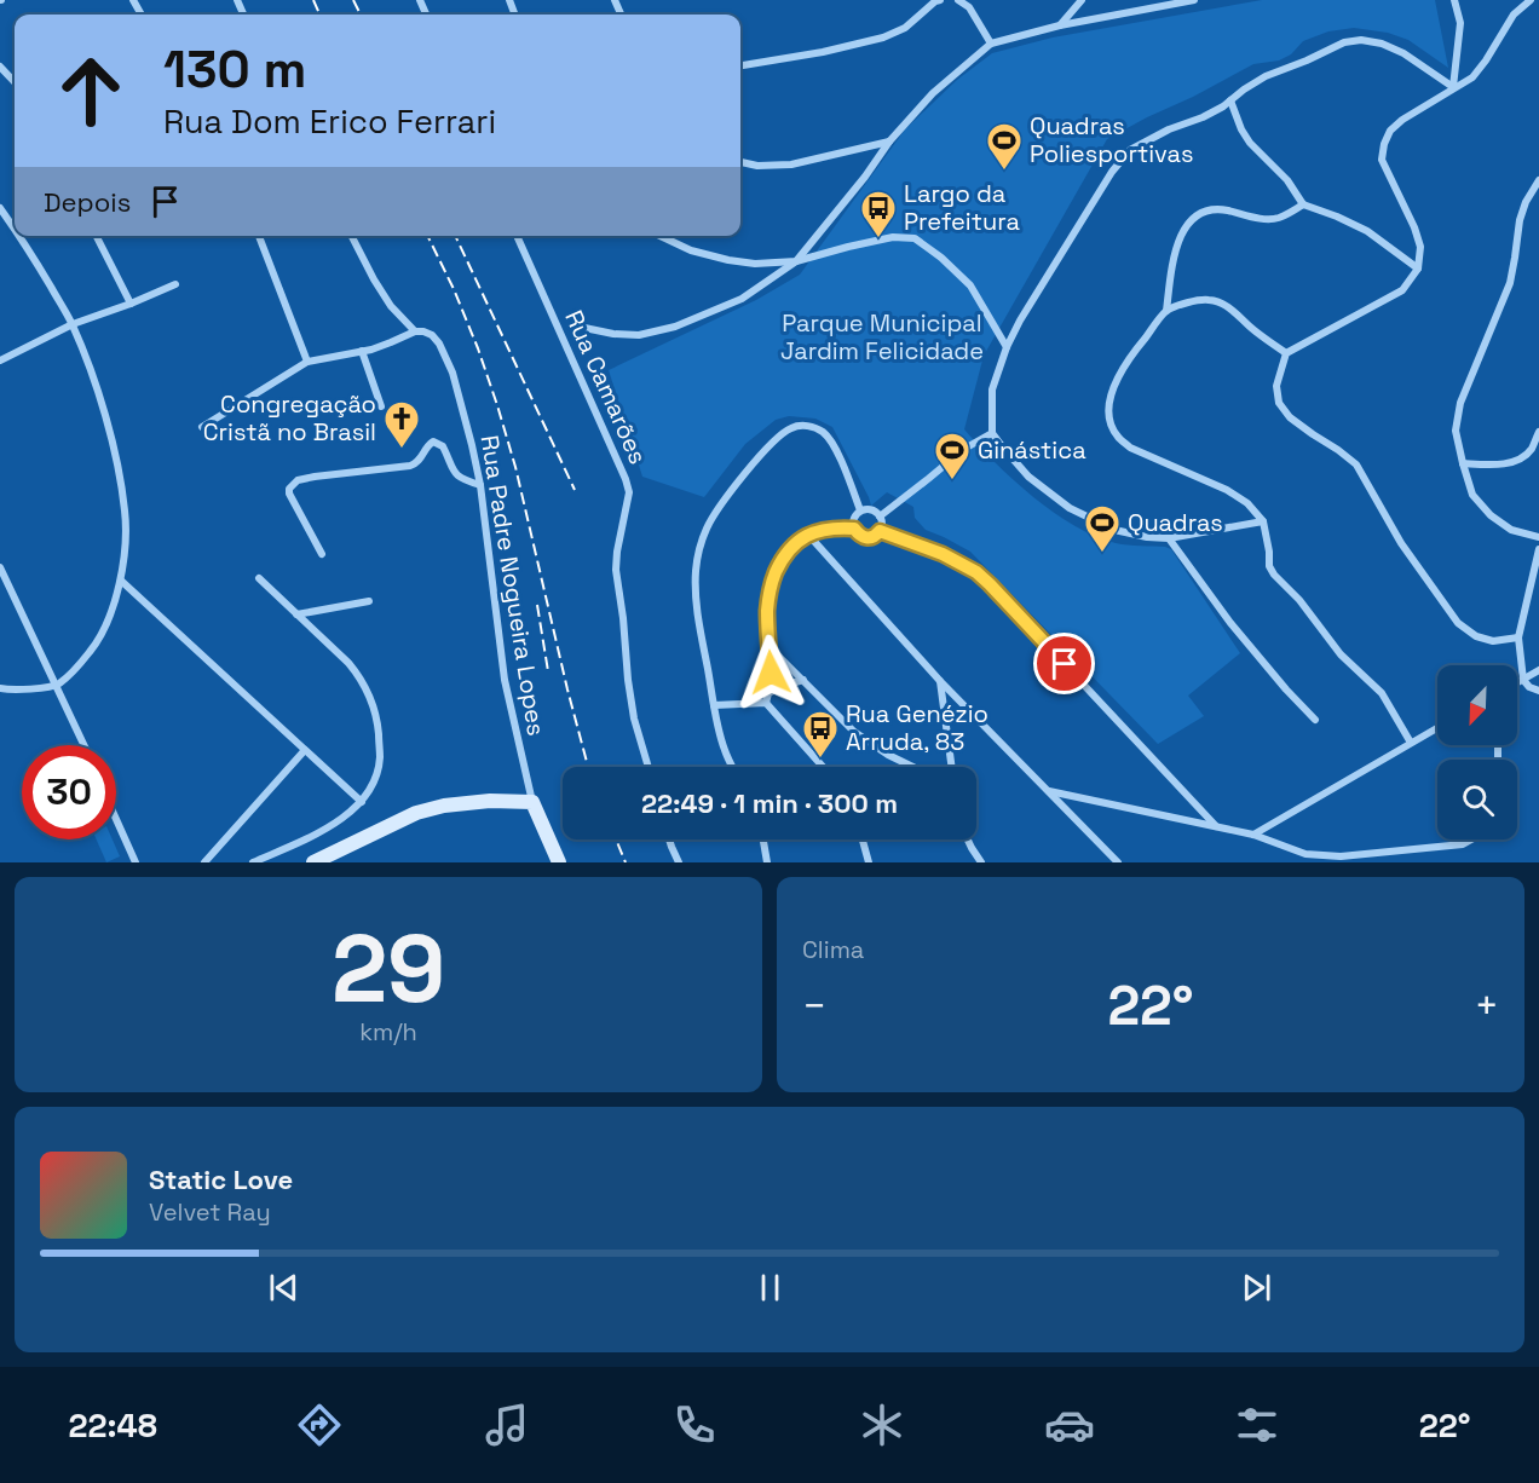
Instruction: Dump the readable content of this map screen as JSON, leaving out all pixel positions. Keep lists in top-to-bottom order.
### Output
{
  "streets": {
    "street": ["Rua Camarões", "Rua Padre Nogueira Lopes"]
  },
  "parks": ["Parque Municipal Jardim Felicidade"],
  "places": {
    "sports": ["Quadras Poliesportivas", "Ginástica", "Quadras"],
    "bus stop": ["Largo da Prefeitura", "Rua Genézio Arruda, 83"],
    "church": ["Congregação Cristã no Brasil"]
  },
  "north": "bottom left",
  "page": {
    "turn": ["130 m", "Rua Dom Erico Ferrari"],
    "then": "Depois",
    "limit": "30",
    "trip": "22:49 · 1 min · 300 m",
    "tile": [
      ["29", "km/h"],
      "Clima"
    ],
    "heat": ["−", "22°", "+"],
    "song": ["Static Love", "Velvet Ray"],
    "tabs": ["22:48", "22°"]
  }
}
